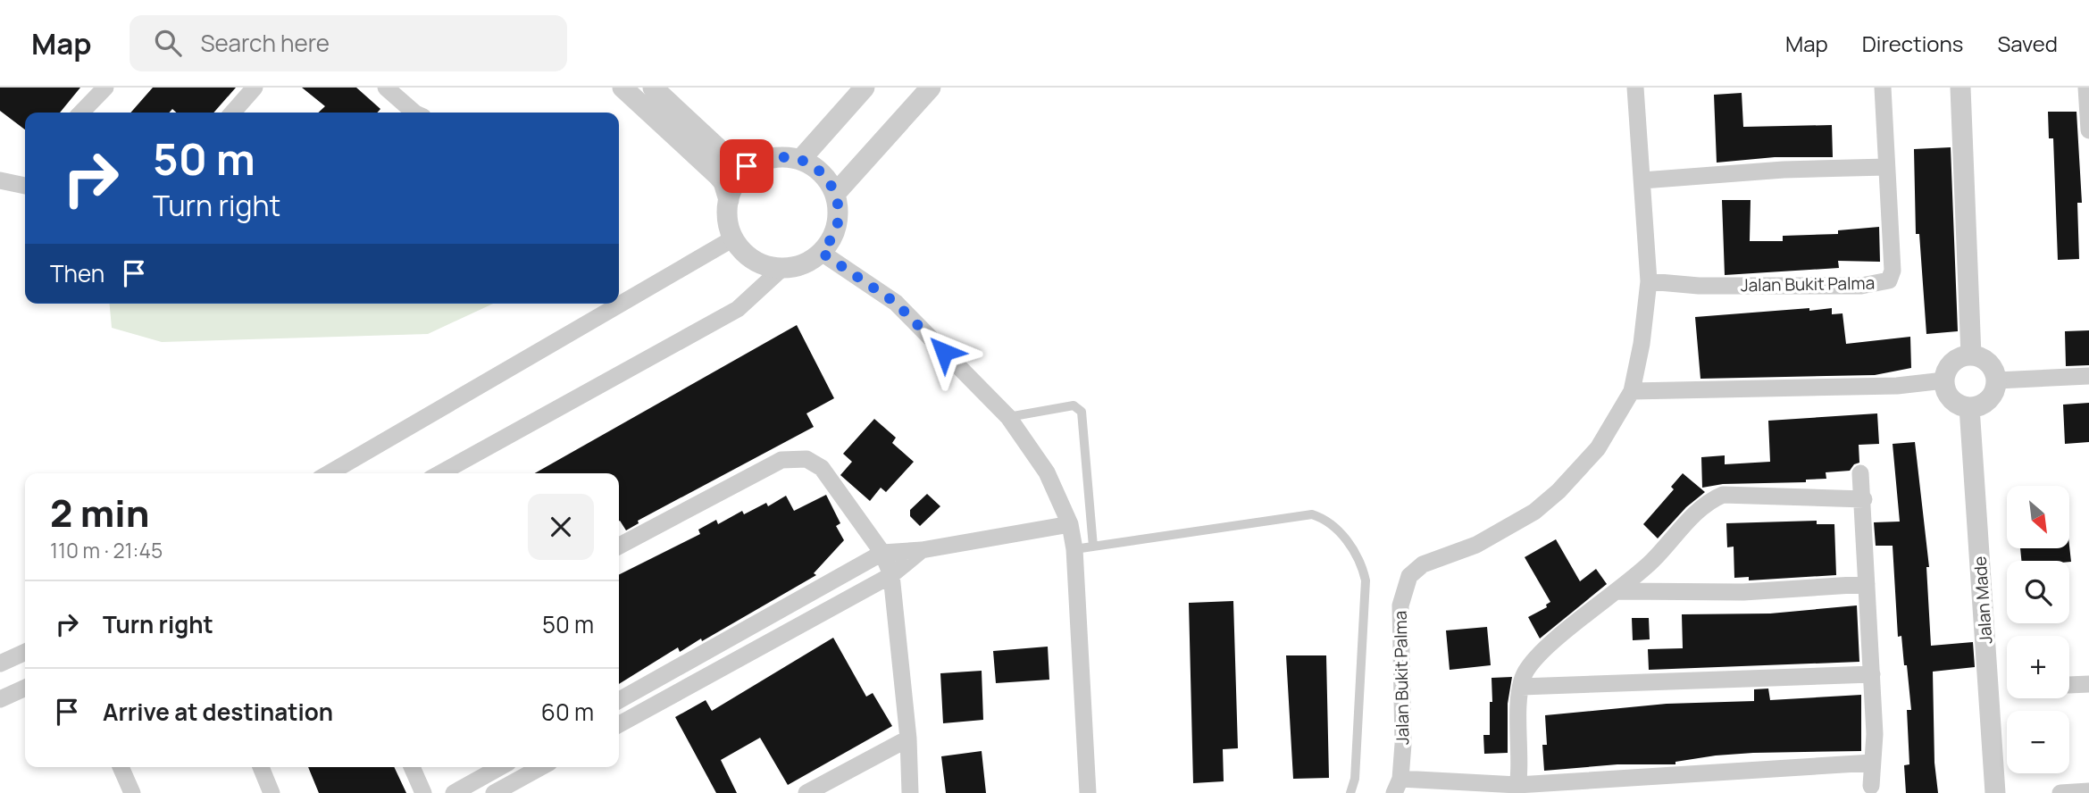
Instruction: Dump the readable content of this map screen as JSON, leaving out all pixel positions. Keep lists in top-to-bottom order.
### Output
{
  "streets": {
    "street": ["Jalan Bukit Palma", "Jalan Made"]
  },
  "north": "bottom right",
  "page": {
    "header": "Map",
    "search": "Search here",
    "nav": ["Map", "Directions", "Saved"],
    "turn": ["50 m", "Turn right"],
    "then": "Then",
    "heading": ["2 min", "110 m · 21:45"],
    "map_buttons": ["+", "−"],
    "list": [
      {
        "name": "Turn right",
        "value": "50 m"
      },
      {
        "name": "Arrive at destination",
        "value": "60 m"
      }
    ]
  }
}
